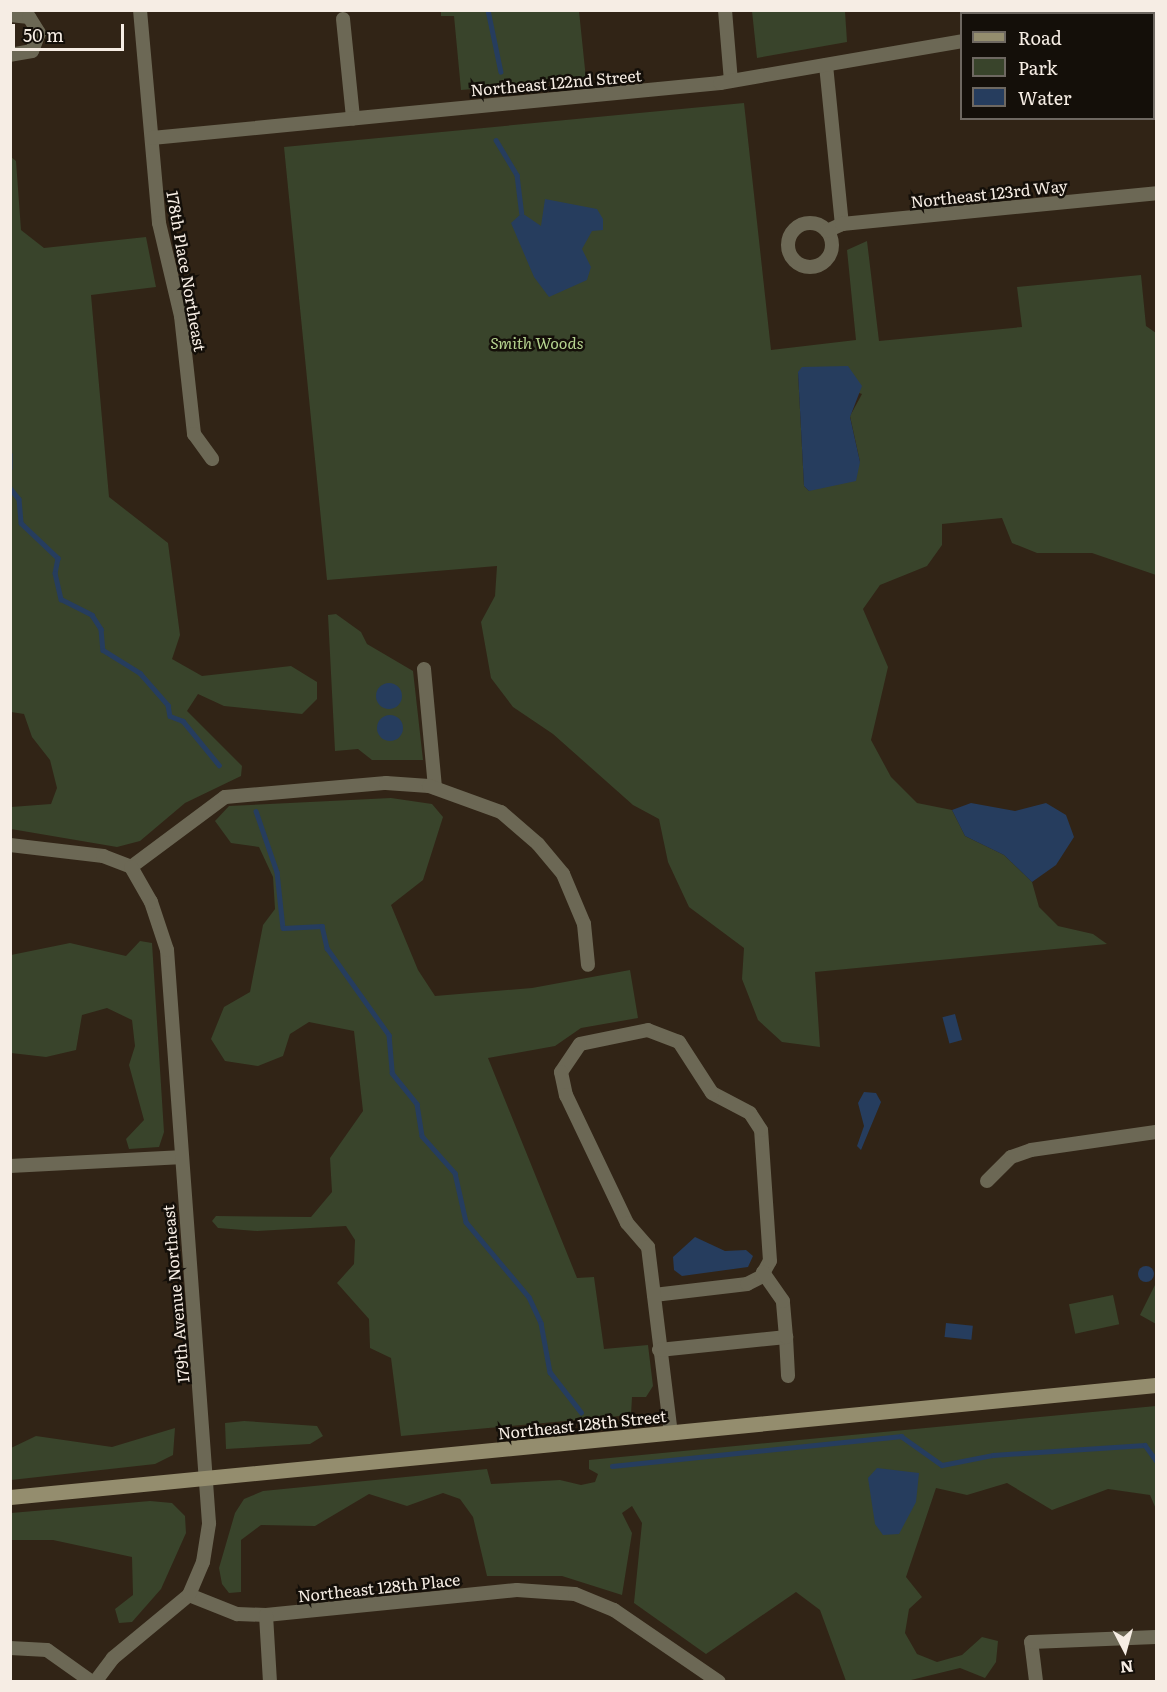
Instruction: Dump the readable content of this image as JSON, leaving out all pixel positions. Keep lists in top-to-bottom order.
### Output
{
  "streets": {
    "street": [
      "Northeast 122nd Street",
      "Northeast 123rd Way",
      "178th Place Northeast",
      "179th Avenue Northeast",
      "Northeast 128th Street",
      "Northeast 128th Place"
    ]
  },
  "crossings": [
    ["Northeast 122nd Street", "178th Place Northeast"],
    ["179th Avenue Northeast", "Northeast 128th Street"],
    ["179th Avenue Northeast", "Northeast 128th Place"]
  ],
  "parks": ["Smith Woods"],
  "legend": ["Road", "Park", "Water"],
  "scale_bar": "50 m",
  "north": "bottom"
}
